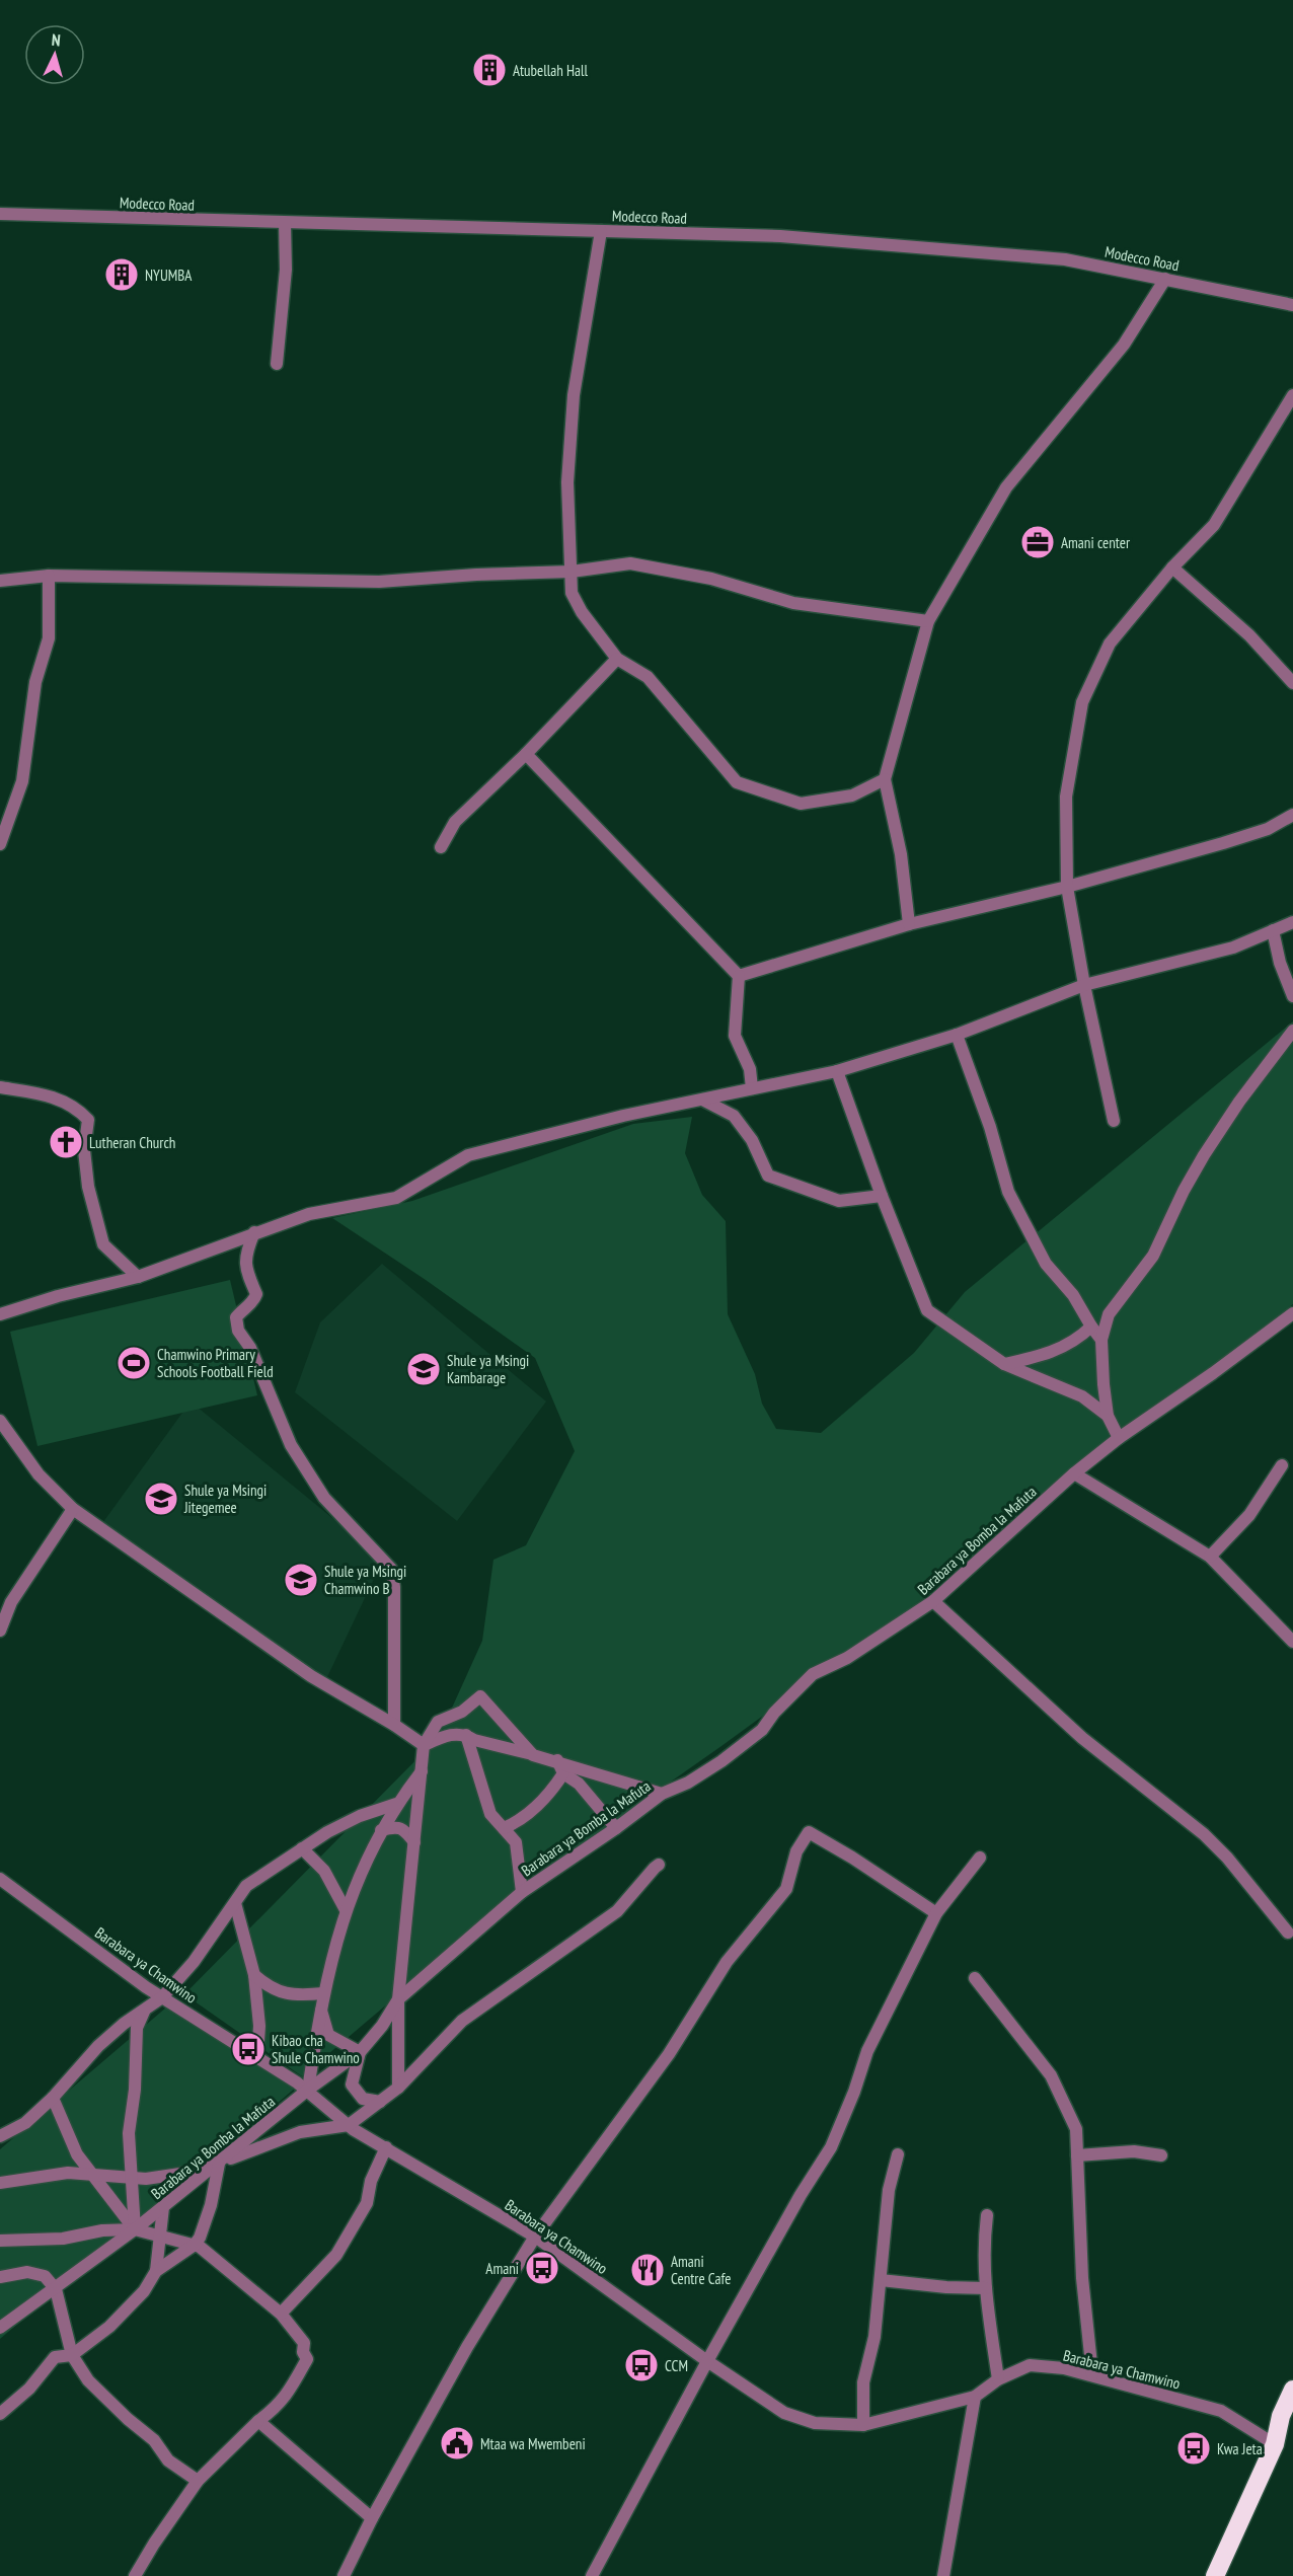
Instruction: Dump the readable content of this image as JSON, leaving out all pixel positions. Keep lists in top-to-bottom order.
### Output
{
  "streets": {
    "street": ["Modecco Road", "Barabara ya Bomba la Mafuta", "Barabara ya Chamwino"]
  },
  "crossings": [
    ["Barabara ya Bomba la Mafuta", "Barabara ya Chamwino"]
  ],
  "places": {
    "building": ["Atubellah Hall", "NYUMBA"],
    "office": ["Amani center"],
    "church": ["Lutheran Church"],
    "sports": ["Chamwino Primary Schools Football Field"],
    "school or university": ["Shule ya Msingi Kambarage", "Shule ya Msingi Jitegemee", "Shule ya Msingi Chamwino B"],
    "bus stop": [
      "Kibao cha Shule Chamwino",
      "Amani",
      "CCM",
      "Kwa Jeta"
    ],
    "restaurant": ["Amani Centre Cafe"],
    "public building": ["Mtaa wa Mwembeni"]
  },
  "north": "top"
}
